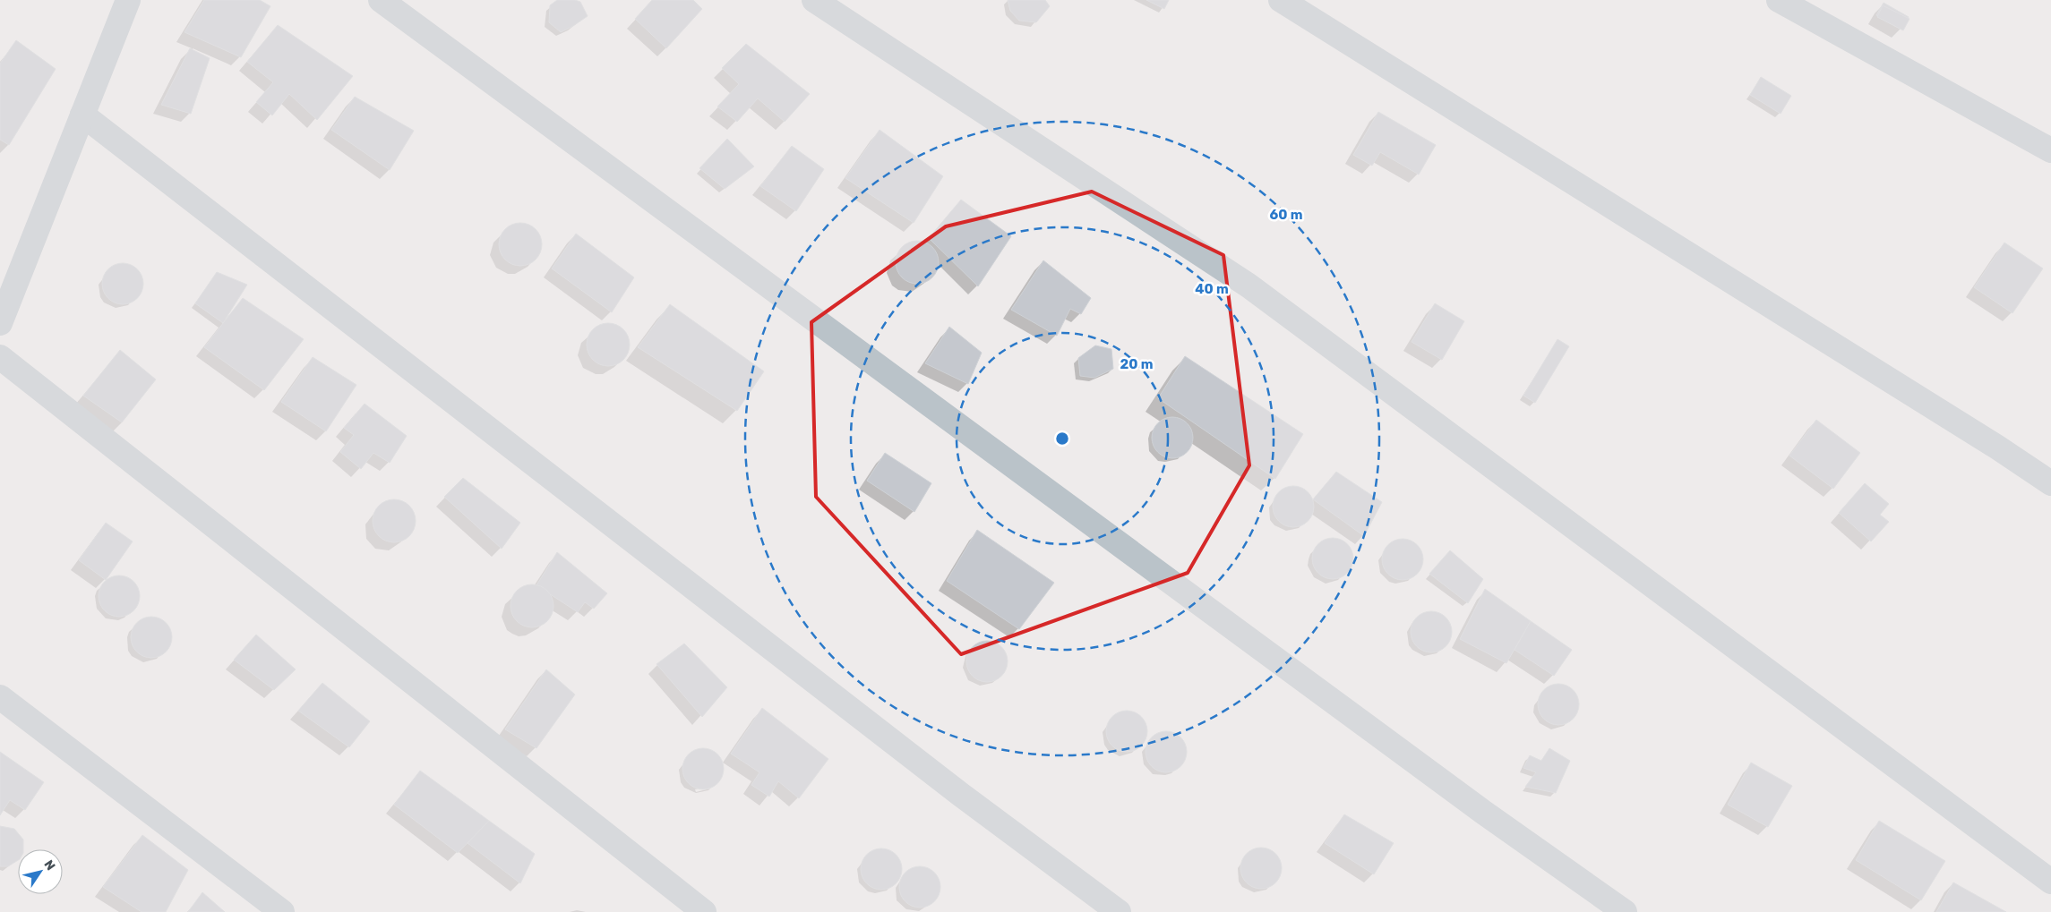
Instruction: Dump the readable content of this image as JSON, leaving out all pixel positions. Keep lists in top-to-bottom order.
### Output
{
  "north": "top right",
  "rings": ["60 m", "40 m", "20 m"]
}
